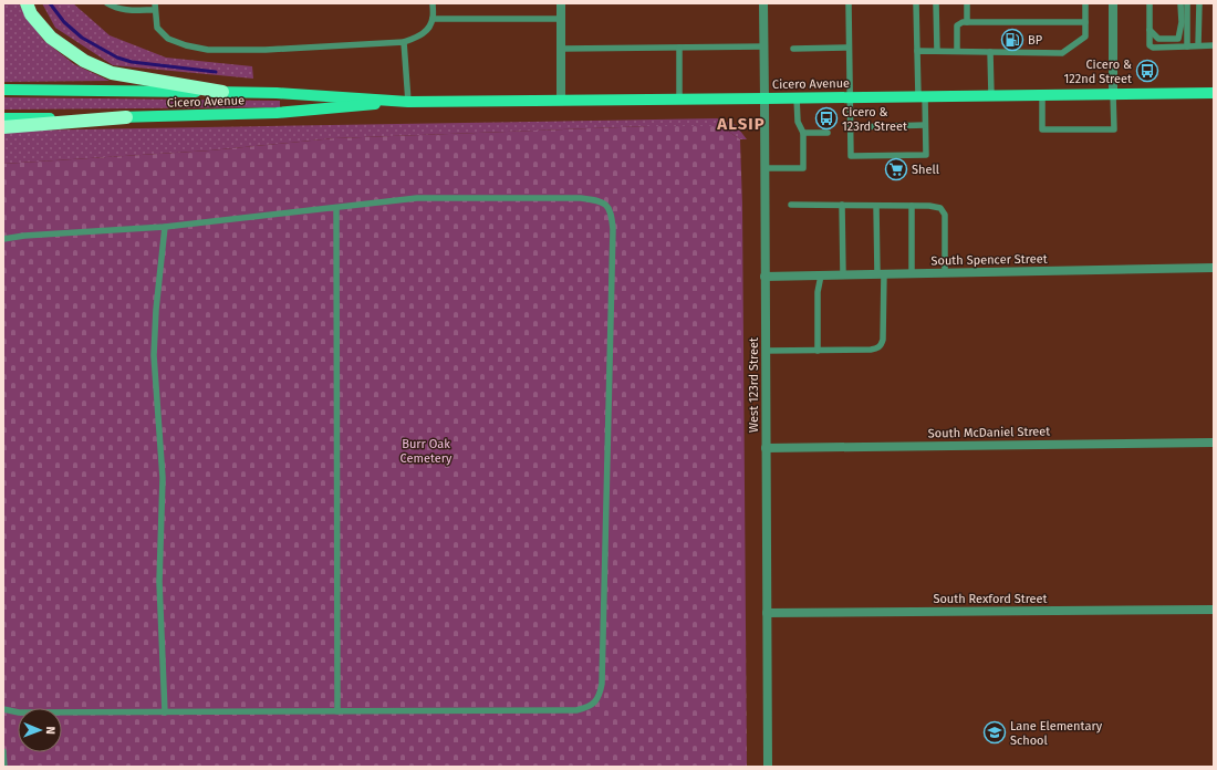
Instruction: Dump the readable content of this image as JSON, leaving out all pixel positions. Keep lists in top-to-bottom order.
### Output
{
  "streets": {
    "main road": ["Cicero Avenue"],
    "street": [
      "South Spencer Street",
      "West 123rd Street",
      "South McDaniel Street",
      "South Rexford Street"
    ]
  },
  "crossings": [
    ["Cicero Avenue", "West 123rd Street"],
    ["South Spencer Street", "West 123rd Street"],
    ["West 123rd Street", "South McDaniel Street"],
    ["West 123rd Street", "South Rexford Street"]
  ],
  "districts": ["ALSIP"],
  "parks": ["Burr Oak Cemetery"],
  "places": {
    "fuel station": ["BP"],
    "bus stop": ["Cicero & 122nd Street", "Cicero & 123rd Street"],
    "supermarket": ["Shell"],
    "school or university": ["Lane Elementary School"]
  },
  "north": "right"
}
